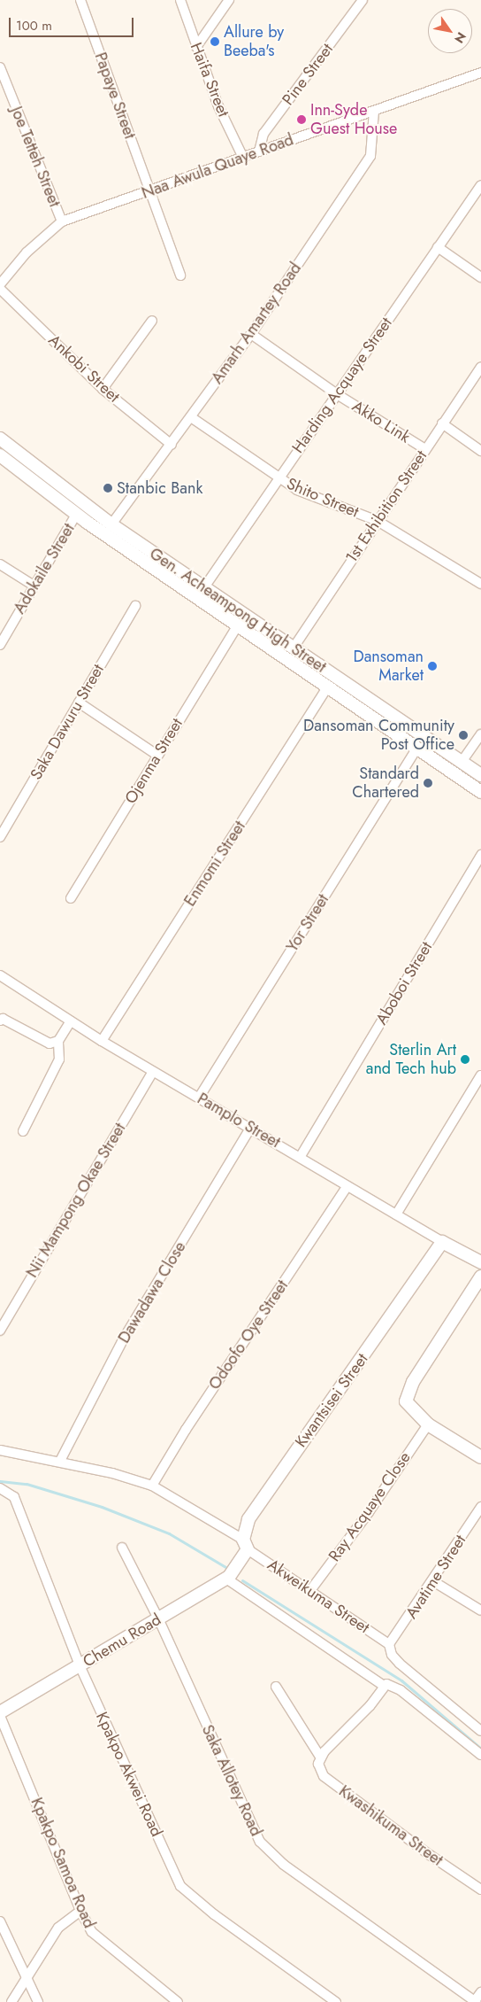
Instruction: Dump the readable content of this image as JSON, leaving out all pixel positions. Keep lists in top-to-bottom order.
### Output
{
  "streets": {
    "main road": [
      "Gen. Acheampong High Street",
      "Pamplo Street",
      "Kwantsisei Street",
      "Chemu Road"
    ],
    "street": [
      "Pine Street",
      "Haifa Street",
      "Papaye Street",
      "Joe Tetteh Street",
      "Naa Awula Quaye Road",
      "Amarh Amartey Road",
      "Ankobi Street",
      "Harding Acquaye Street",
      "Akko Link",
      "Shito Street",
      "1st Exhibition Street",
      "Adokaile Street",
      "Saka Dawuru Street",
      "Ojenma Street",
      "Enmomi Street",
      "Yor Street",
      "Aboboi Street",
      "Nii Mampong Okae Street",
      "Dawadawa Close",
      "Odoofo Oye Street",
      "Ray Acquaye Close",
      "Avatime Street",
      "Akweikuma Street",
      "Kpakpo Akwei Road",
      "Saka Allotey Road",
      "Kwashikuma Street",
      "Kpakpo Samoa Road"
    ]
  },
  "crossings": [
    ["Pine Street", "Naa Awula Quaye Road"],
    ["Haifa Street", "Naa Awula Quaye Road"],
    ["Papaye Street", "Naa Awula Quaye Road"],
    ["Joe Tetteh Street", "Naa Awula Quaye Road"],
    ["Naa Awula Quaye Road", "Amarh Amartey Road"],
    ["Amarh Amartey Road", "Ankobi Street"],
    ["Amarh Amartey Road", "Akko Link"],
    ["Amarh Amartey Road", "Shito Street"],
    ["Amarh Amartey Road", "Gen. Acheampong High Street"],
    ["Harding Acquaye Street", "Akko Link"],
    ["Harding Acquaye Street", "Shito Street"],
    ["Harding Acquaye Street", "Gen. Acheampong High Street"],
    ["Akko Link", "1st Exhibition Street"],
    ["Shito Street", "1st Exhibition Street"],
    ["1st Exhibition Street", "Gen. Acheampong High Street"],
    ["Adokaile Street", "Gen. Acheampong High Street"],
    ["Gen. Acheampong High Street", "Ojenma Street"],
    ["Gen. Acheampong High Street", "Enmomi Street"],
    ["Gen. Acheampong High Street", "Yor Street"],
    ["Enmomi Street", "Pamplo Street"],
    ["Yor Street", "Pamplo Street"],
    ["Aboboi Street", "Pamplo Street"],
    ["Pamplo Street", "Nii Mampong Okae Street"],
    ["Pamplo Street", "Dawadawa Close"],
    ["Pamplo Street", "Odoofo Oye Street"],
    ["Pamplo Street", "Kwantsisei Street"],
    ["Dawadawa Close", "Akweikuma Street"],
    ["Odoofo Oye Street", "Akweikuma Street"],
    ["Kwantsisei Street", "Akweikuma Street"],
    ["Kwantsisei Street", "Chemu Road"],
    ["Ray Acquaye Close", "Akweikuma Street"],
    ["Avatime Street", "Akweikuma Street"],
    ["Chemu Road", "Kpakpo Akwei Road"],
    ["Chemu Road", "Saka Allotey Road"]
  ],
  "places": [
    "Allure by Beeba's",
    "Inn-Syde Guest House",
    "Stanbic Bank",
    "Dansoman Market",
    "Dansoman Community Post Office",
    "Standard Chartered",
    "Sterlin Art and Tech hub"
  ],
  "scale_bar": "100 m",
  "north": "bottom right"
}
